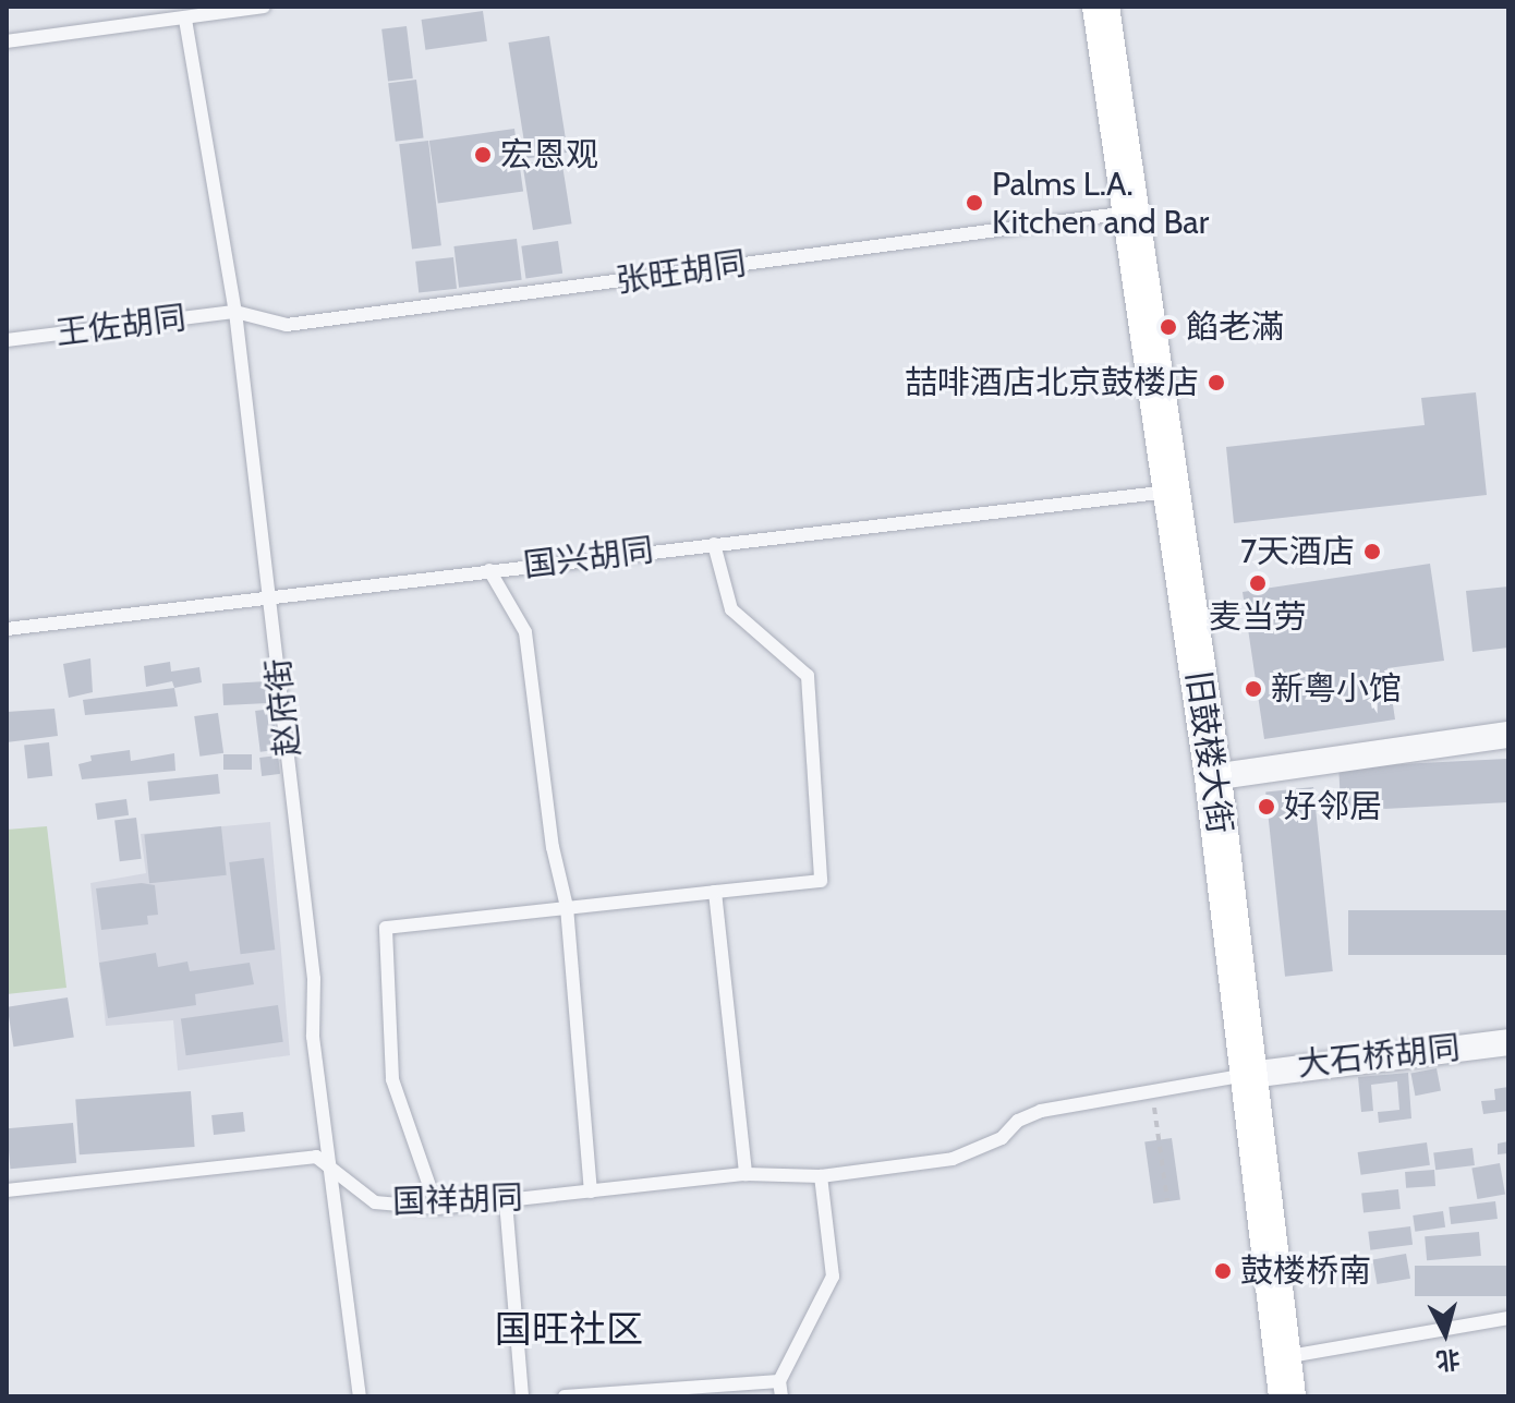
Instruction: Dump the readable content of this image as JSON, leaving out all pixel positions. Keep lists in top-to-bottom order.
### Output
{
  "streets": {
    "main road": ["旧鼓楼大街"],
    "street": ["大石桥胡同"],
    "lane": [
      "张旺胡同",
      "王佐胡同",
      "国兴胡同",
      "赵府街",
      "国祥胡同"
    ]
  },
  "crossings": [
    ["张旺胡同", "王佐胡同"],
    ["张旺胡同", "赵府街"],
    ["张旺胡同", "旧鼓楼大街"],
    ["王佐胡同", "赵府街"],
    ["国兴胡同", "赵府街"],
    ["国兴胡同", "旧鼓楼大街"],
    ["赵府街", "国祥胡同"],
    ["旧鼓楼大街", "大石桥胡同"],
    ["旧鼓楼大街", "国祥胡同"],
    ["大石桥胡同", "国祥胡同"]
  ],
  "districts": ["国旺社区"],
  "places": [
    "宏恩观",
    "Palms L.A. Kitchen and Bar",
    "餡老滿",
    "喆啡酒店北京鼓楼店",
    "7天酒店",
    "麦当劳",
    "新粤小馆",
    "好邻居",
    "鼓楼桥南"
  ],
  "north": "bottom"
}
